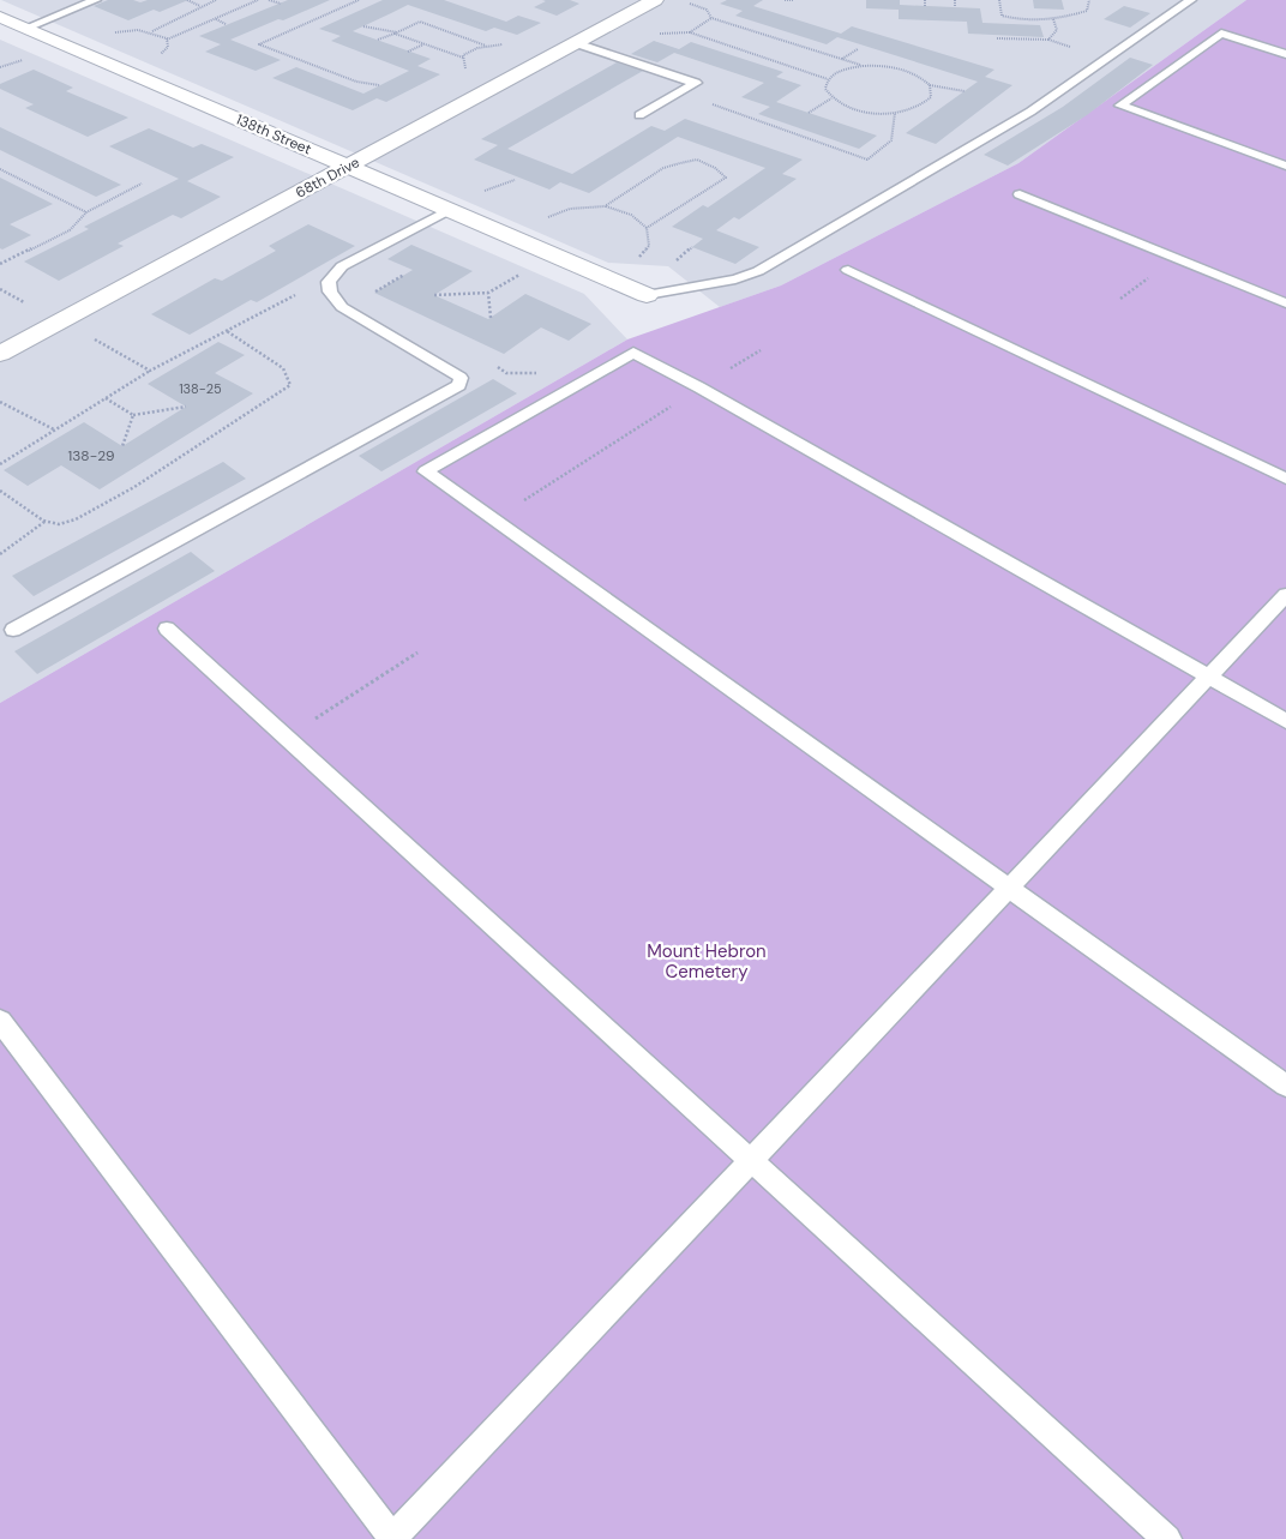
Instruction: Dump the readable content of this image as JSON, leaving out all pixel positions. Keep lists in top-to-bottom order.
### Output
{
  "streets": {
    "street": ["138th Street", "68th Drive"]
  },
  "crossings": [
    ["138th Street", "68th Drive"]
  ],
  "parks": ["Mount Hebron Cemetery"],
  "house_numbers": ["138-25", "138-29"]
}
